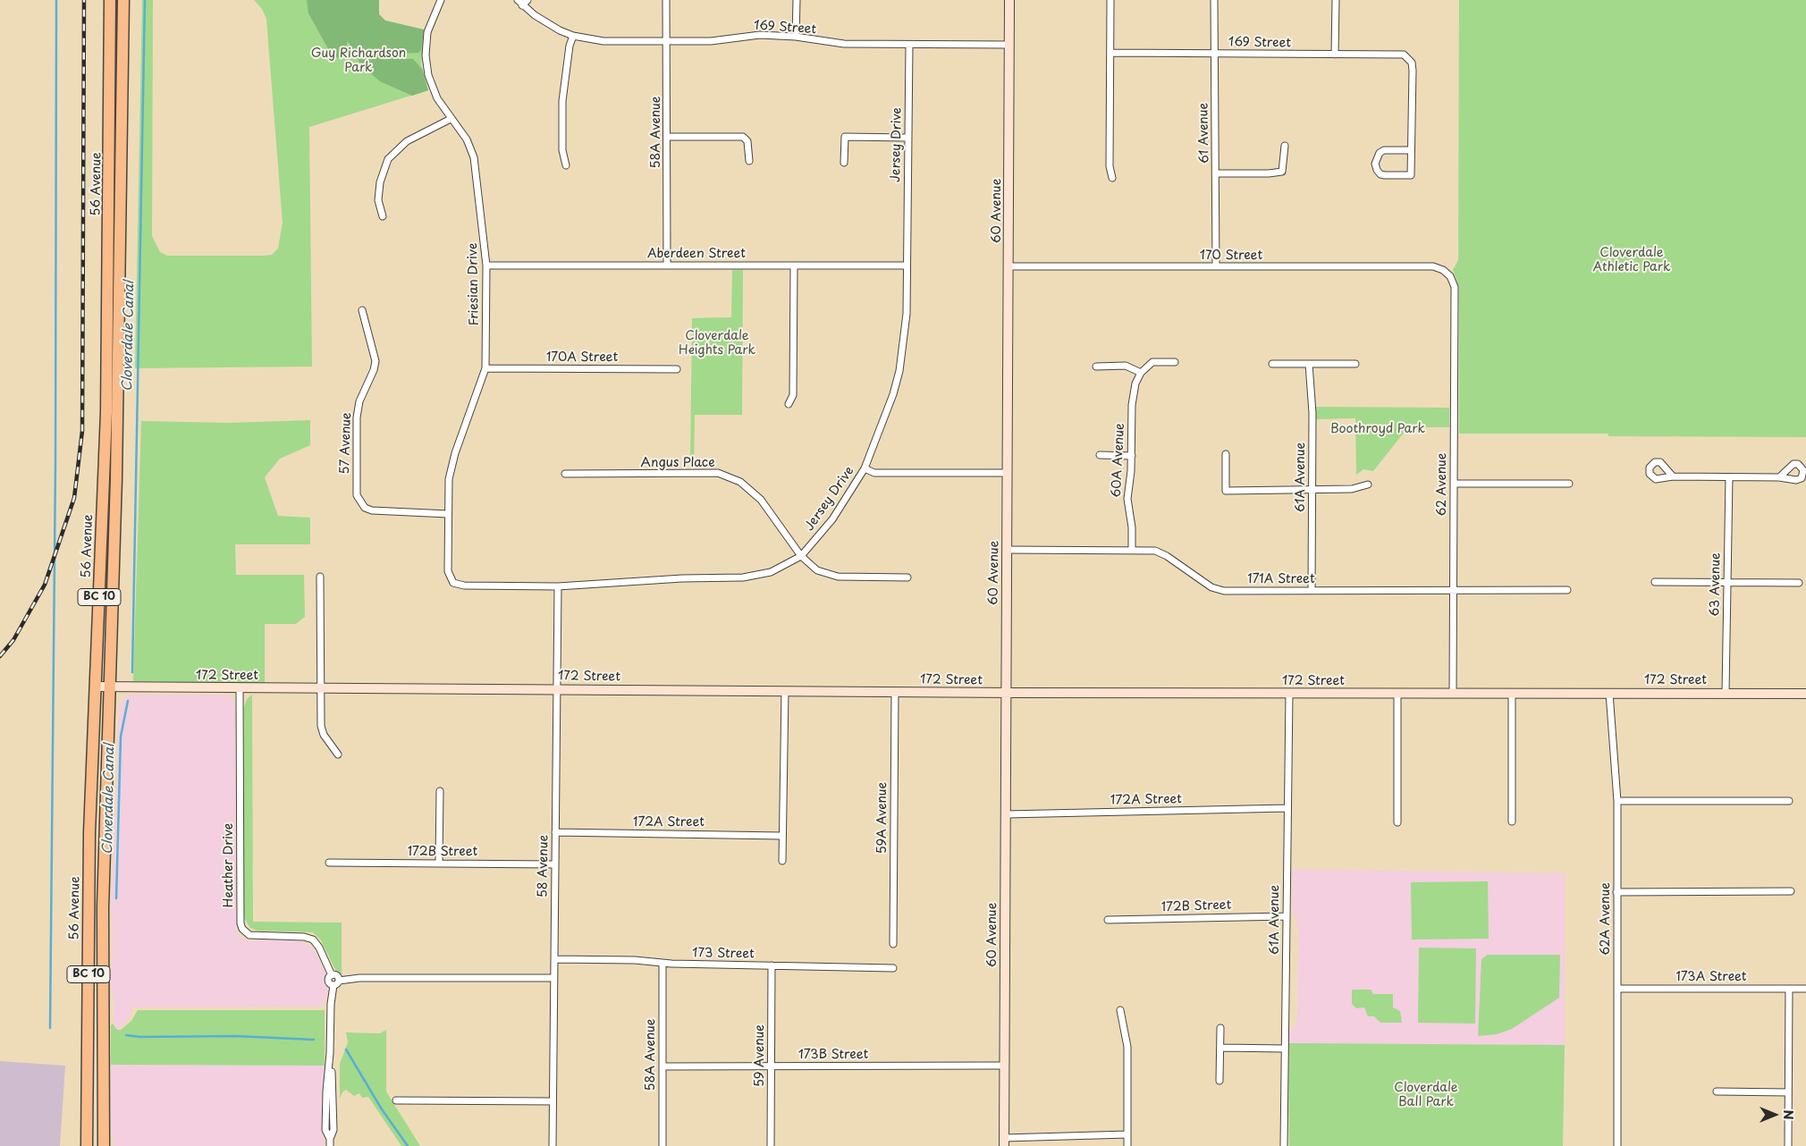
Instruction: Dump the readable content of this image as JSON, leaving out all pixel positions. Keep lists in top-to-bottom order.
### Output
{
  "streets": {
    "highway": ["56 Avenue", "BC 10"],
    "street": [
      "169 Street",
      "58A Avenue",
      "61 Avenue",
      "Jersey Drive",
      "60 Avenue",
      "Aberdeen Street",
      "170 Street",
      "Friesian Drive",
      "170A Street",
      "57 Avenue",
      "60A Avenue",
      "Angus Place",
      "61A Avenue",
      "62 Avenue",
      "171A Street",
      "63 Avenue",
      "172 Street",
      "172A Street",
      "59A Avenue",
      "172B Street",
      "Heather Drive",
      "58 Avenue",
      "62A Avenue",
      "173 Street",
      "173A Street",
      "173B Street",
      "59 Avenue"
    ]
  },
  "crossings": [
    ["169 Street", "58A Avenue"],
    ["169 Street", "61 Avenue"],
    ["169 Street", "Jersey Drive"],
    ["169 Street", "60 Avenue"],
    ["58A Avenue", "Aberdeen Street"],
    ["58A Avenue", "173 Street"],
    ["58A Avenue", "173B Street"],
    ["61 Avenue", "170 Street"],
    ["Jersey Drive", "Aberdeen Street"],
    ["Jersey Drive", "Friesian Drive"],
    ["Jersey Drive", "Angus Place"],
    ["Jersey Drive", "58 Avenue"],
    ["56 Avenue", "172 Street"],
    ["60 Avenue", "170 Street"],
    ["60 Avenue", "171A Street"],
    ["60 Avenue", "172 Street"],
    ["60 Avenue", "172A Street"],
    ["60 Avenue", "173B Street"],
    ["Aberdeen Street", "Friesian Drive"],
    ["170 Street", "62 Avenue"],
    ["Friesian Drive", "170A Street"],
    ["Friesian Drive", "57 Avenue"],
    ["60A Avenue", "171A Street"],
    ["61A Avenue", "171A Street"],
    ["61A Avenue", "172 Street"],
    ["61A Avenue", "172A Street"],
    ["61A Avenue", "172B Street"],
    ["62 Avenue", "171A Street"],
    ["62 Avenue", "172 Street"],
    ["63 Avenue", "172 Street"],
    ["172 Street", "59A Avenue"],
    ["172 Street", "Heather Drive"],
    ["172 Street", "58 Avenue"],
    ["172 Street", "62A Avenue"],
    ["172A Street", "58 Avenue"],
    ["172B Street", "58 Avenue"],
    ["58 Avenue", "173 Street"],
    ["62A Avenue", "173A Street"],
    ["173 Street", "59 Avenue"],
    ["173B Street", "59 Avenue"]
  ],
  "water": ["Cloverdale Canal"],
  "parks": [
    "Guy Richardson Park",
    "Cloverdale Athletic Park",
    "Cloverdale Heights Park",
    "Boothroyd Park",
    "Cloverdale Ball Park"
  ],
  "north": "right"
}
